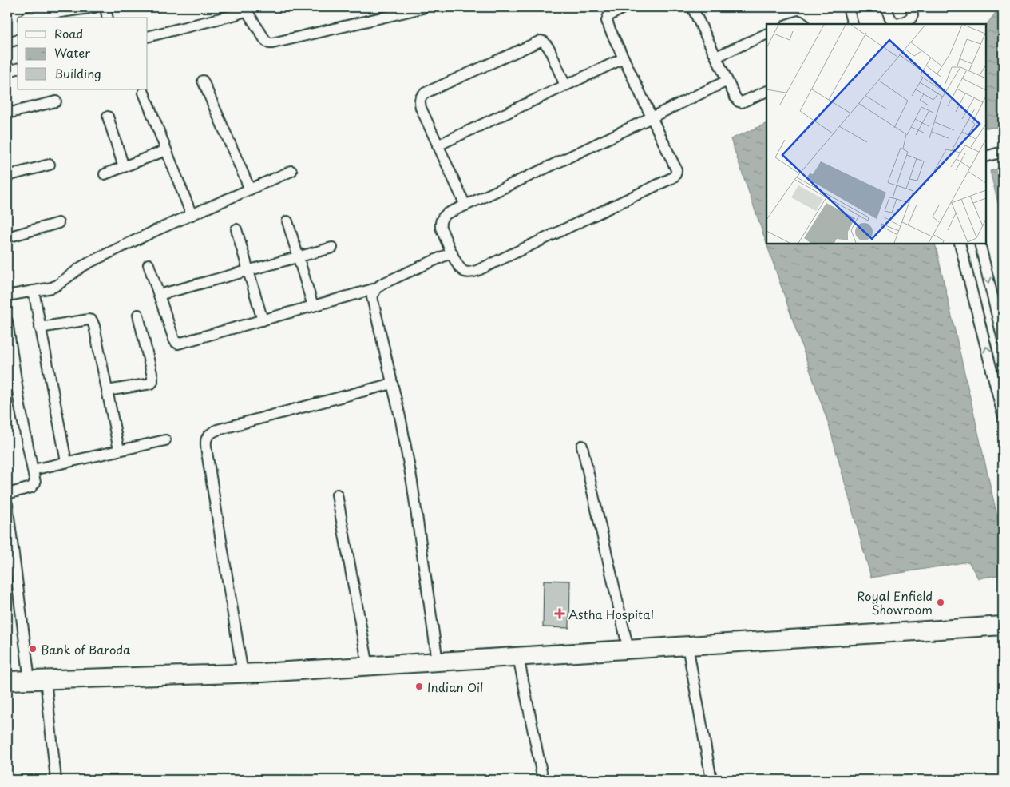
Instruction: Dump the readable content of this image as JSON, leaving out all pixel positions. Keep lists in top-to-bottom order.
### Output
{
  "places": {
    "other": ["Royal Enfield Showroom", "Bank of Baroda", "Indian Oil"],
    "health": ["Astha Hospital"]
  },
  "legend": ["Road", "Water", "Building"]
}
